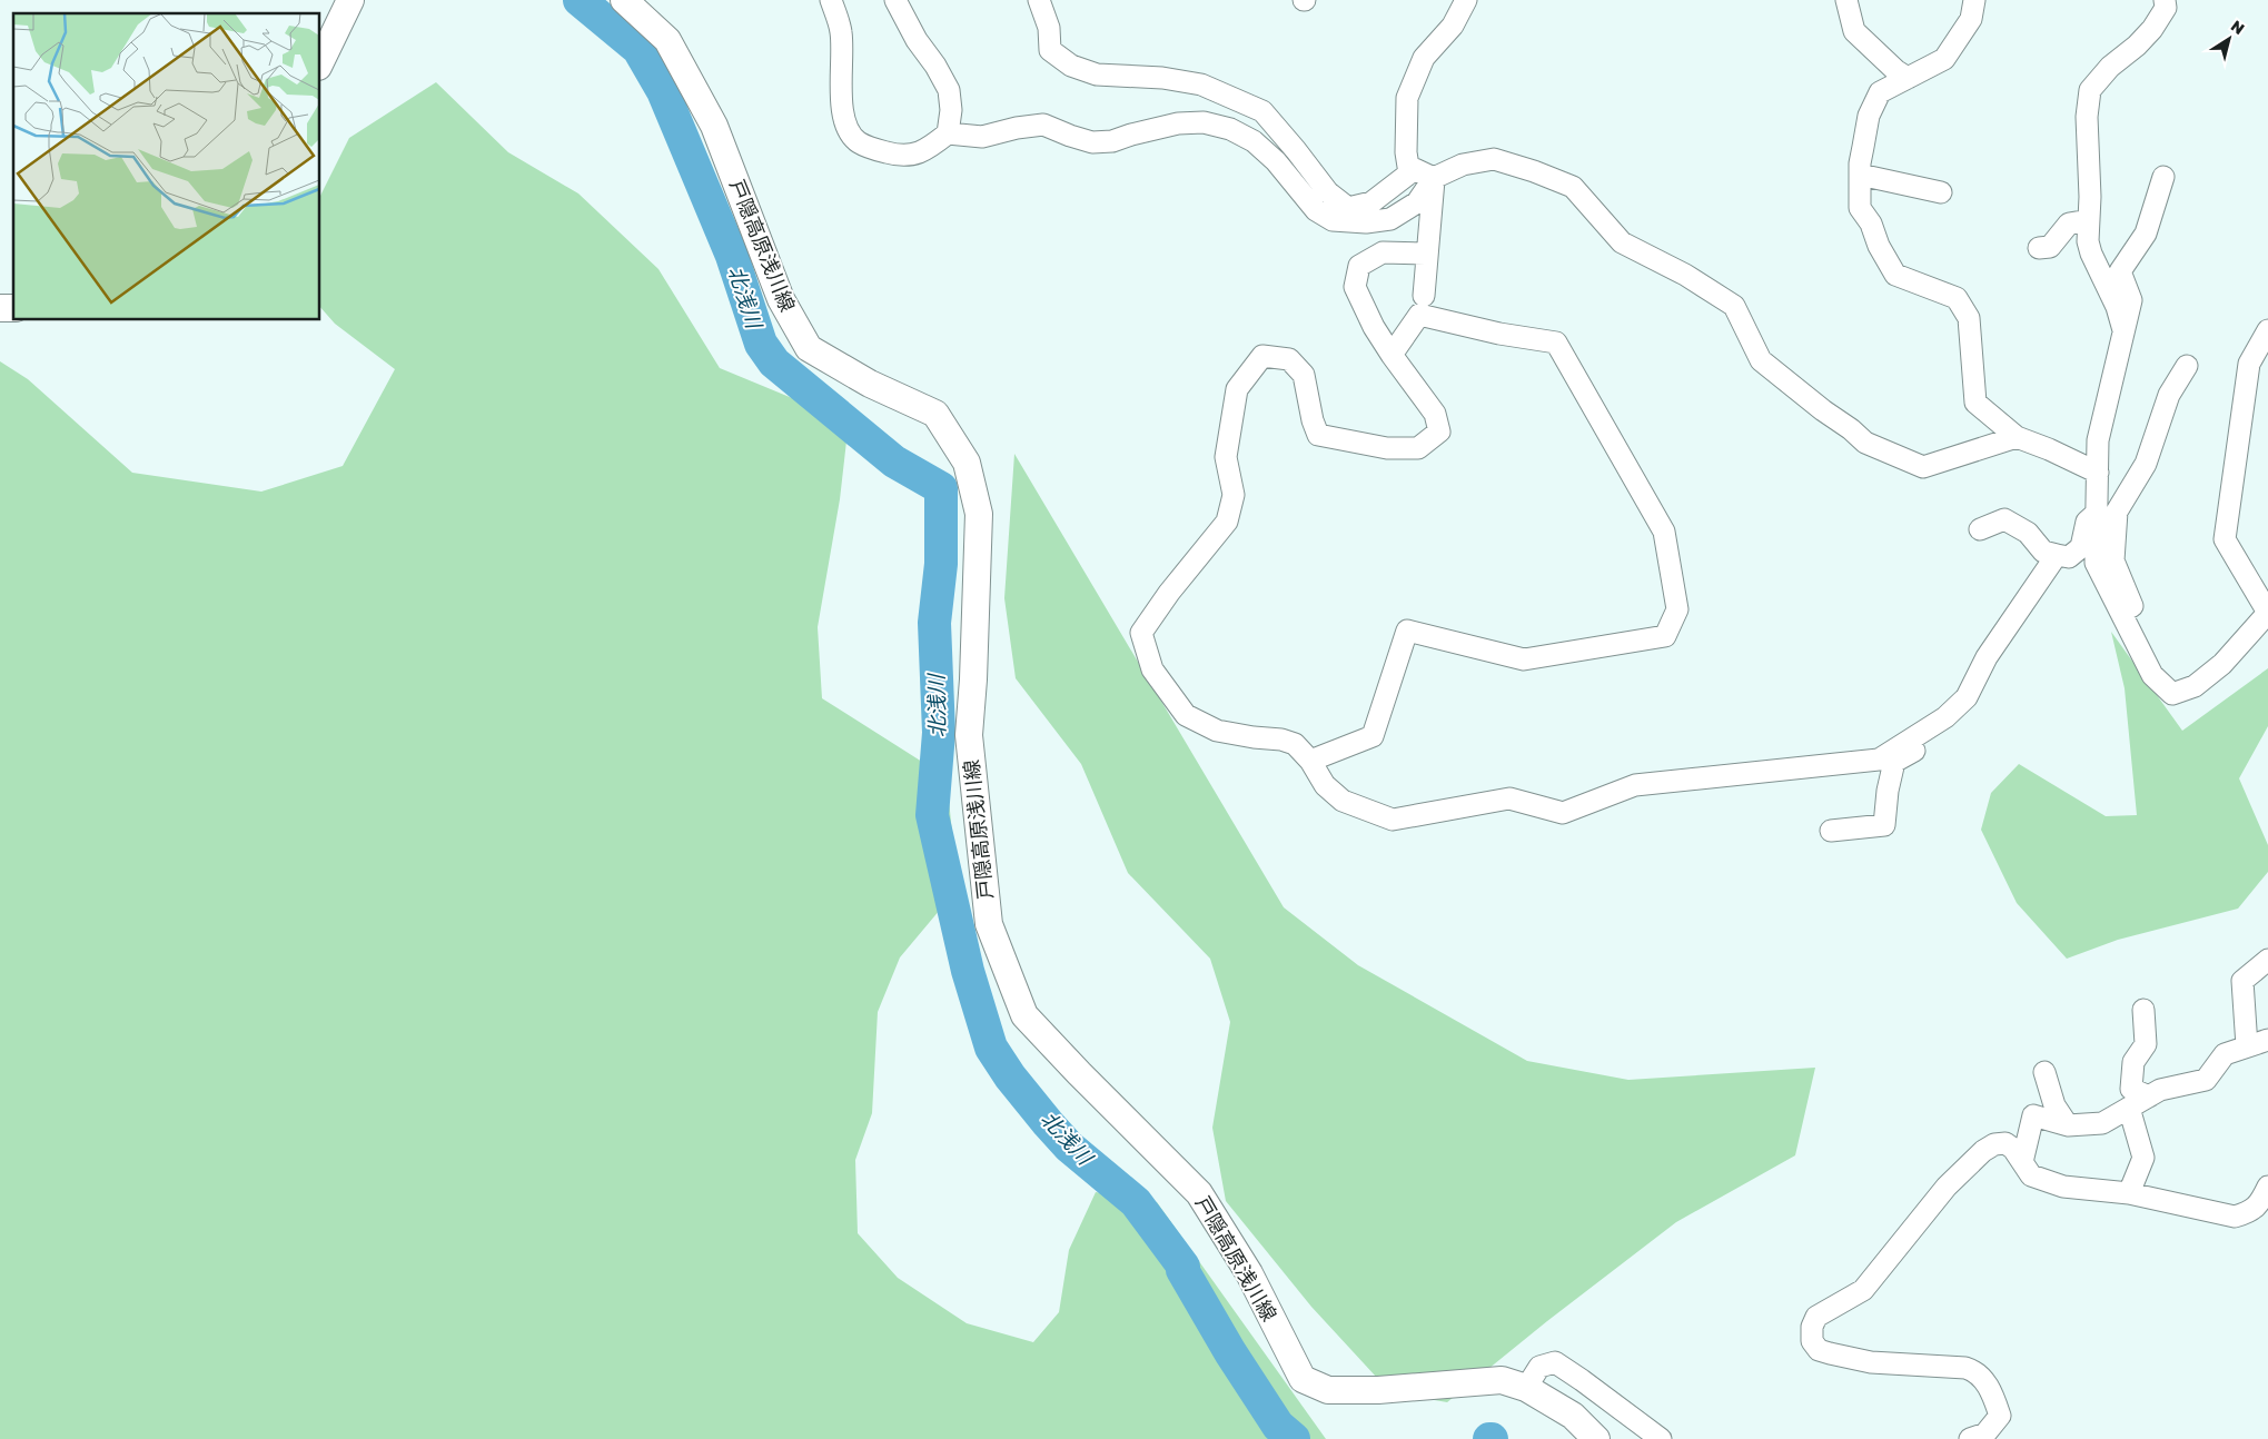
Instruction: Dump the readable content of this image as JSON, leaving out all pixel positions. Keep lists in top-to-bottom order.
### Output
{
  "streets": {
    "main road": ["戸隠高原浅川線"]
  },
  "water": ["北浅川"],
  "north": "top right"
}
